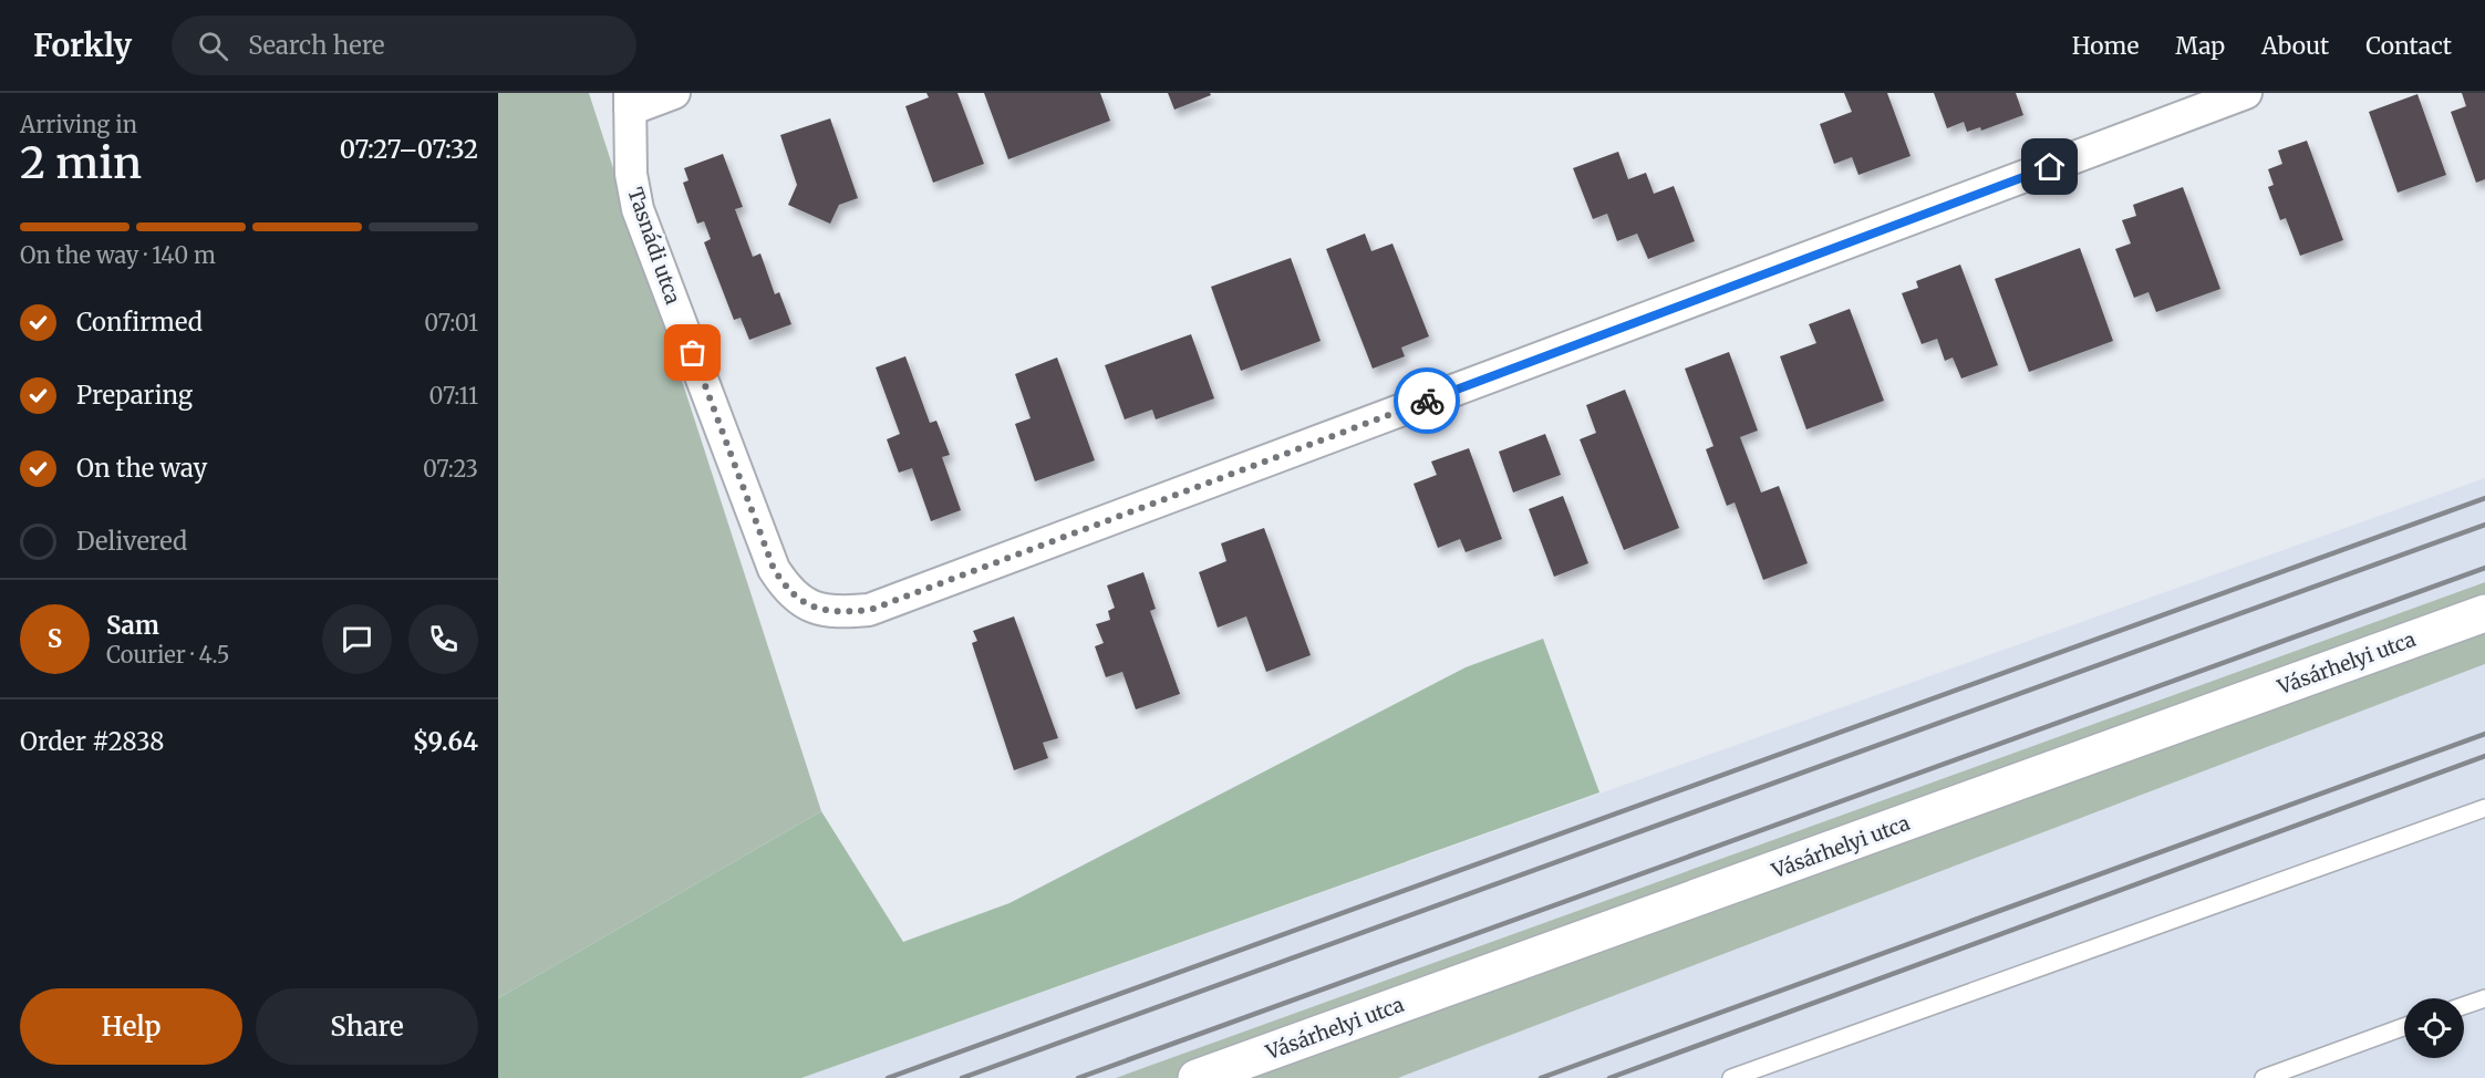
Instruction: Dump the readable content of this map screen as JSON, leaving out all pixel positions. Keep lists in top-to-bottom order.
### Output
{
  "streets": {
    "street": ["Tasnádi utca", "Vásárhelyi utca"]
  },
  "page": {
    "header": "Forkly",
    "search": "Search here",
    "nav": [
      "Home",
      "Map",
      "About",
      "Contact"
    ],
    "heading": ["2 min", "Arriving in", "07:27–07:32"],
    "panel": [
      "Sam",
      "Courier · 4.5",
      "Order #2838",
      "$9.64"
    ],
    "bar": "On the way · 140 m",
    "list": [
      ["Confirmed", "07:01"],
      ["Preparing", "07:11"],
      ["On the way", "07:23"],
      "Delivered"
    ],
    "round": "S",
    "buttons": ["Help", "Share"]
  }
}
